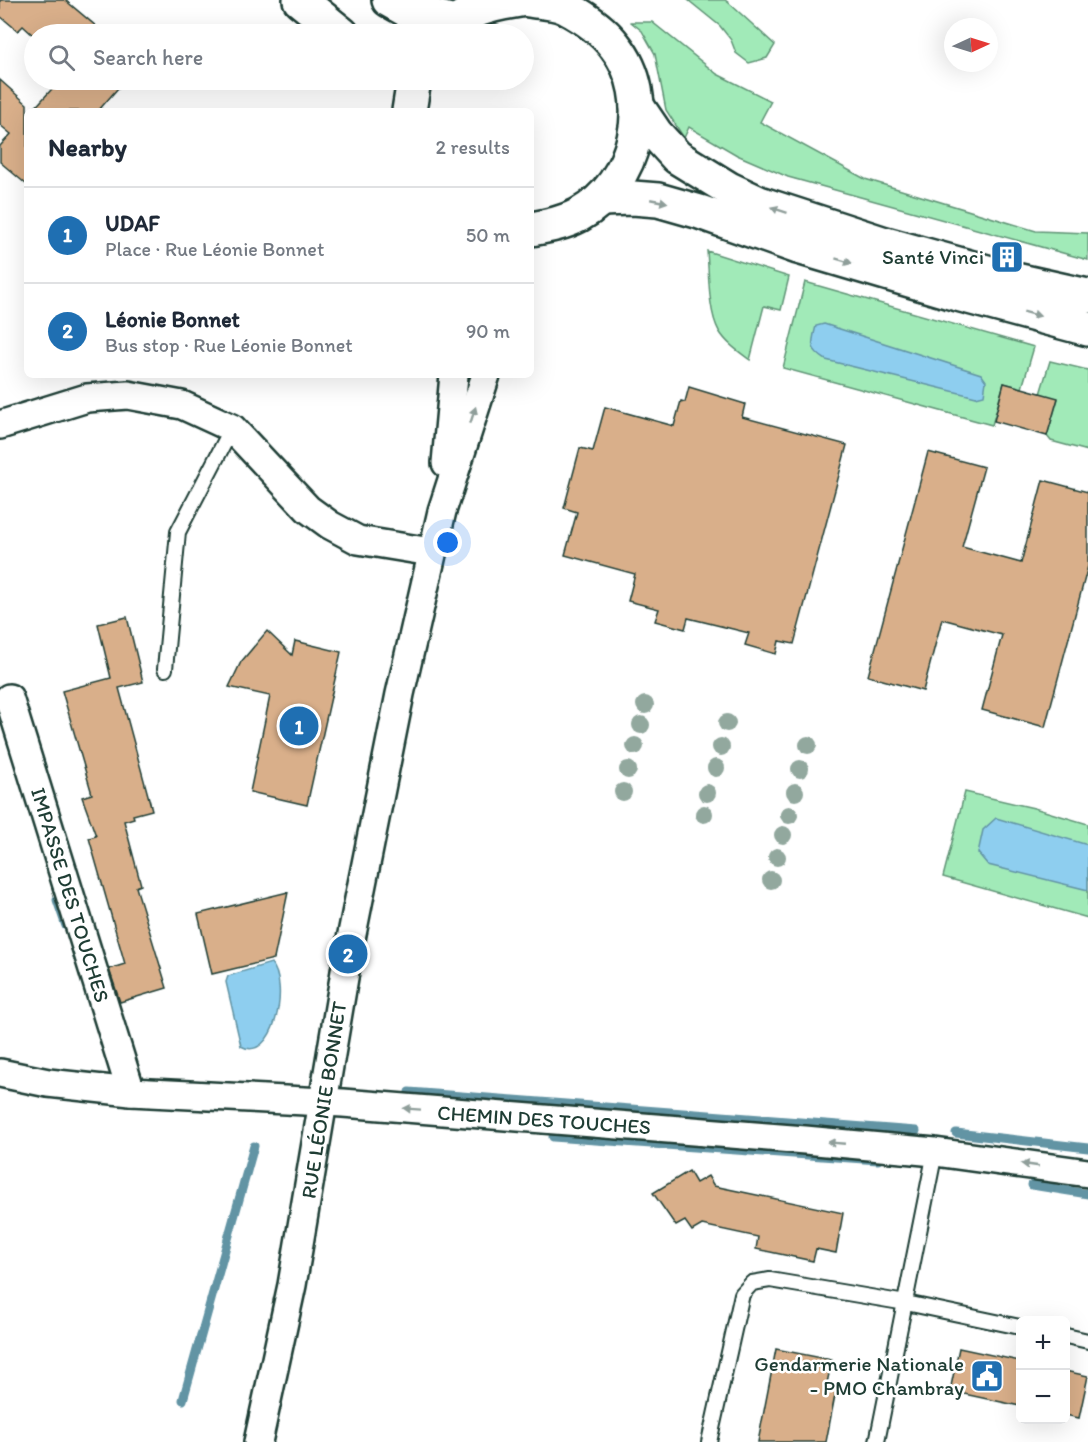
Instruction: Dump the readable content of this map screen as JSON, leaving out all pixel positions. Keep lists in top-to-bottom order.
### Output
{
  "streets": {
    "street": ["IMPASSE DES TOUCHES", "RUE LÉONIE BONNET", "CHEMIN DES TOUCHES"]
  },
  "crossings": [
    ["IMPASSE DES TOUCHES", "CHEMIN DES TOUCHES"],
    ["RUE LÉONIE BONNET", "CHEMIN DES TOUCHES"]
  ],
  "one_way": ["CHEMIN DES TOUCHES"],
  "places": {
    "building": ["Santé Vinci"],
    "public building": ["Gendarmerie Nationale - PMO Chambray"]
  },
  "north": "right",
  "page": {
    "search": "Search here",
    "heading": ["Nearby", "2 results"],
    "list": [
      {
        "mark": "1",
        "name": "UDAF",
        "note": "Place · Rue Léonie Bonnet",
        "value": "50 m"
      },
      {
        "mark": "2",
        "name": "Léonie Bonnet",
        "note": "Bus stop · Rue Léonie Bonnet",
        "value": "90 m"
      }
    ],
    "pins": ["1", "2"],
    "map_buttons": ["+", "−"]
  }
}
